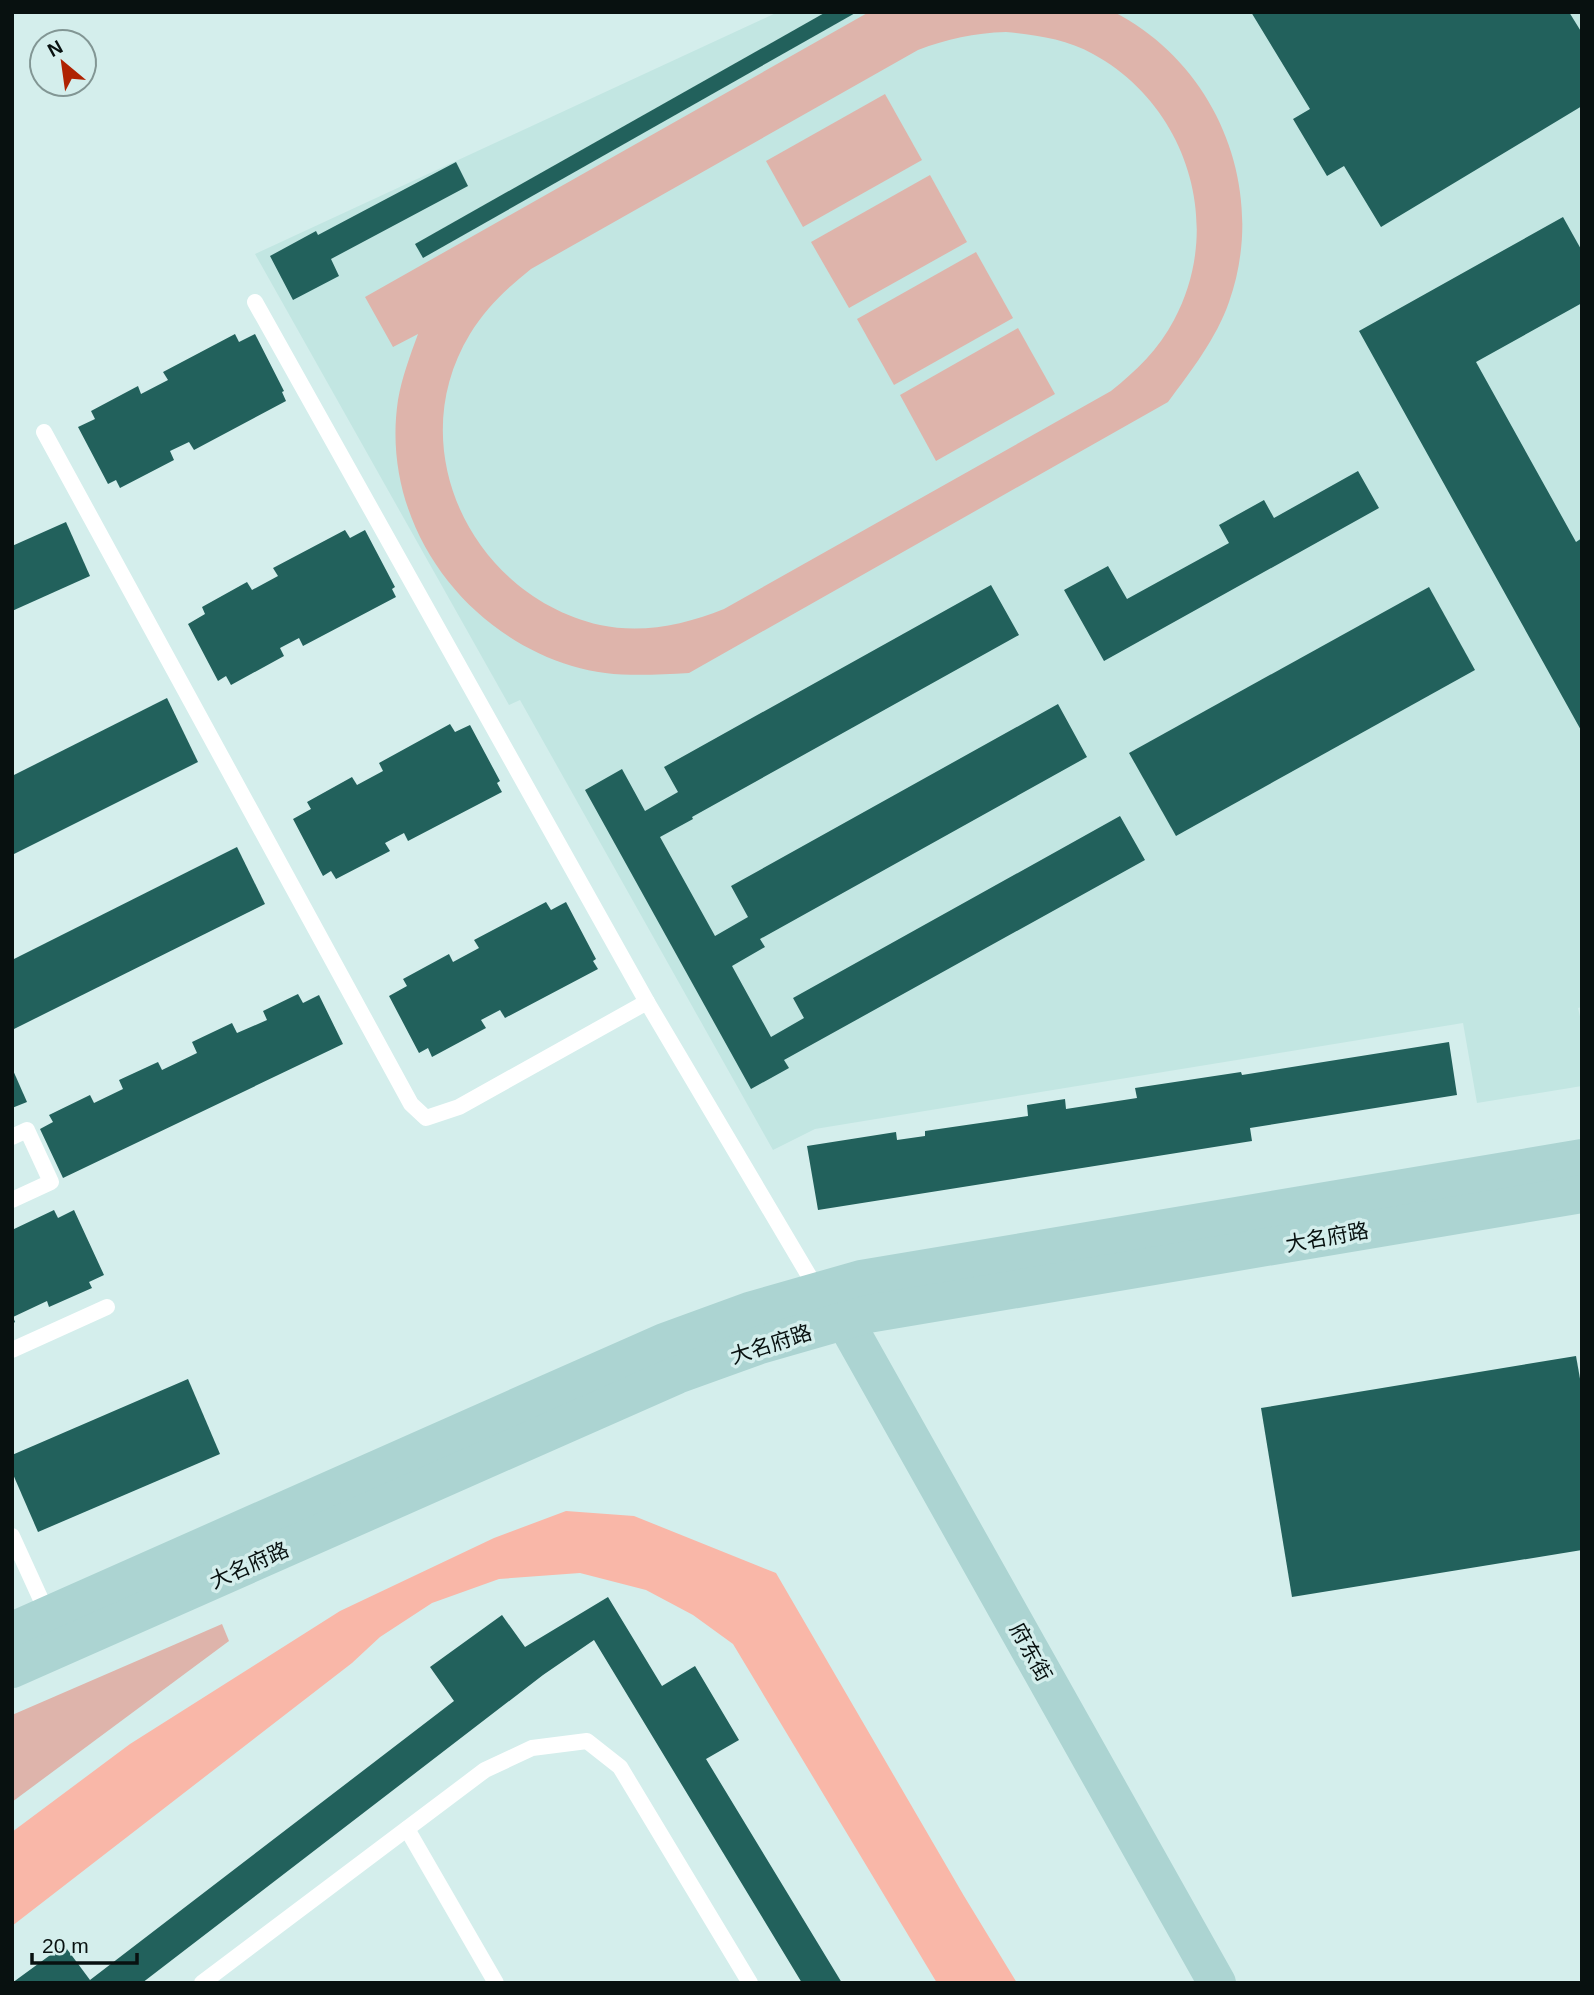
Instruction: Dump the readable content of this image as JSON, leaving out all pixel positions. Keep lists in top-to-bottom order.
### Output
{
  "streets": {
    "street": ["大名府路", "府东街"]
  },
  "crossings": [
    ["大名府路", "府东街"]
  ],
  "scale_bar": "20 m",
  "north": "top left"
}
